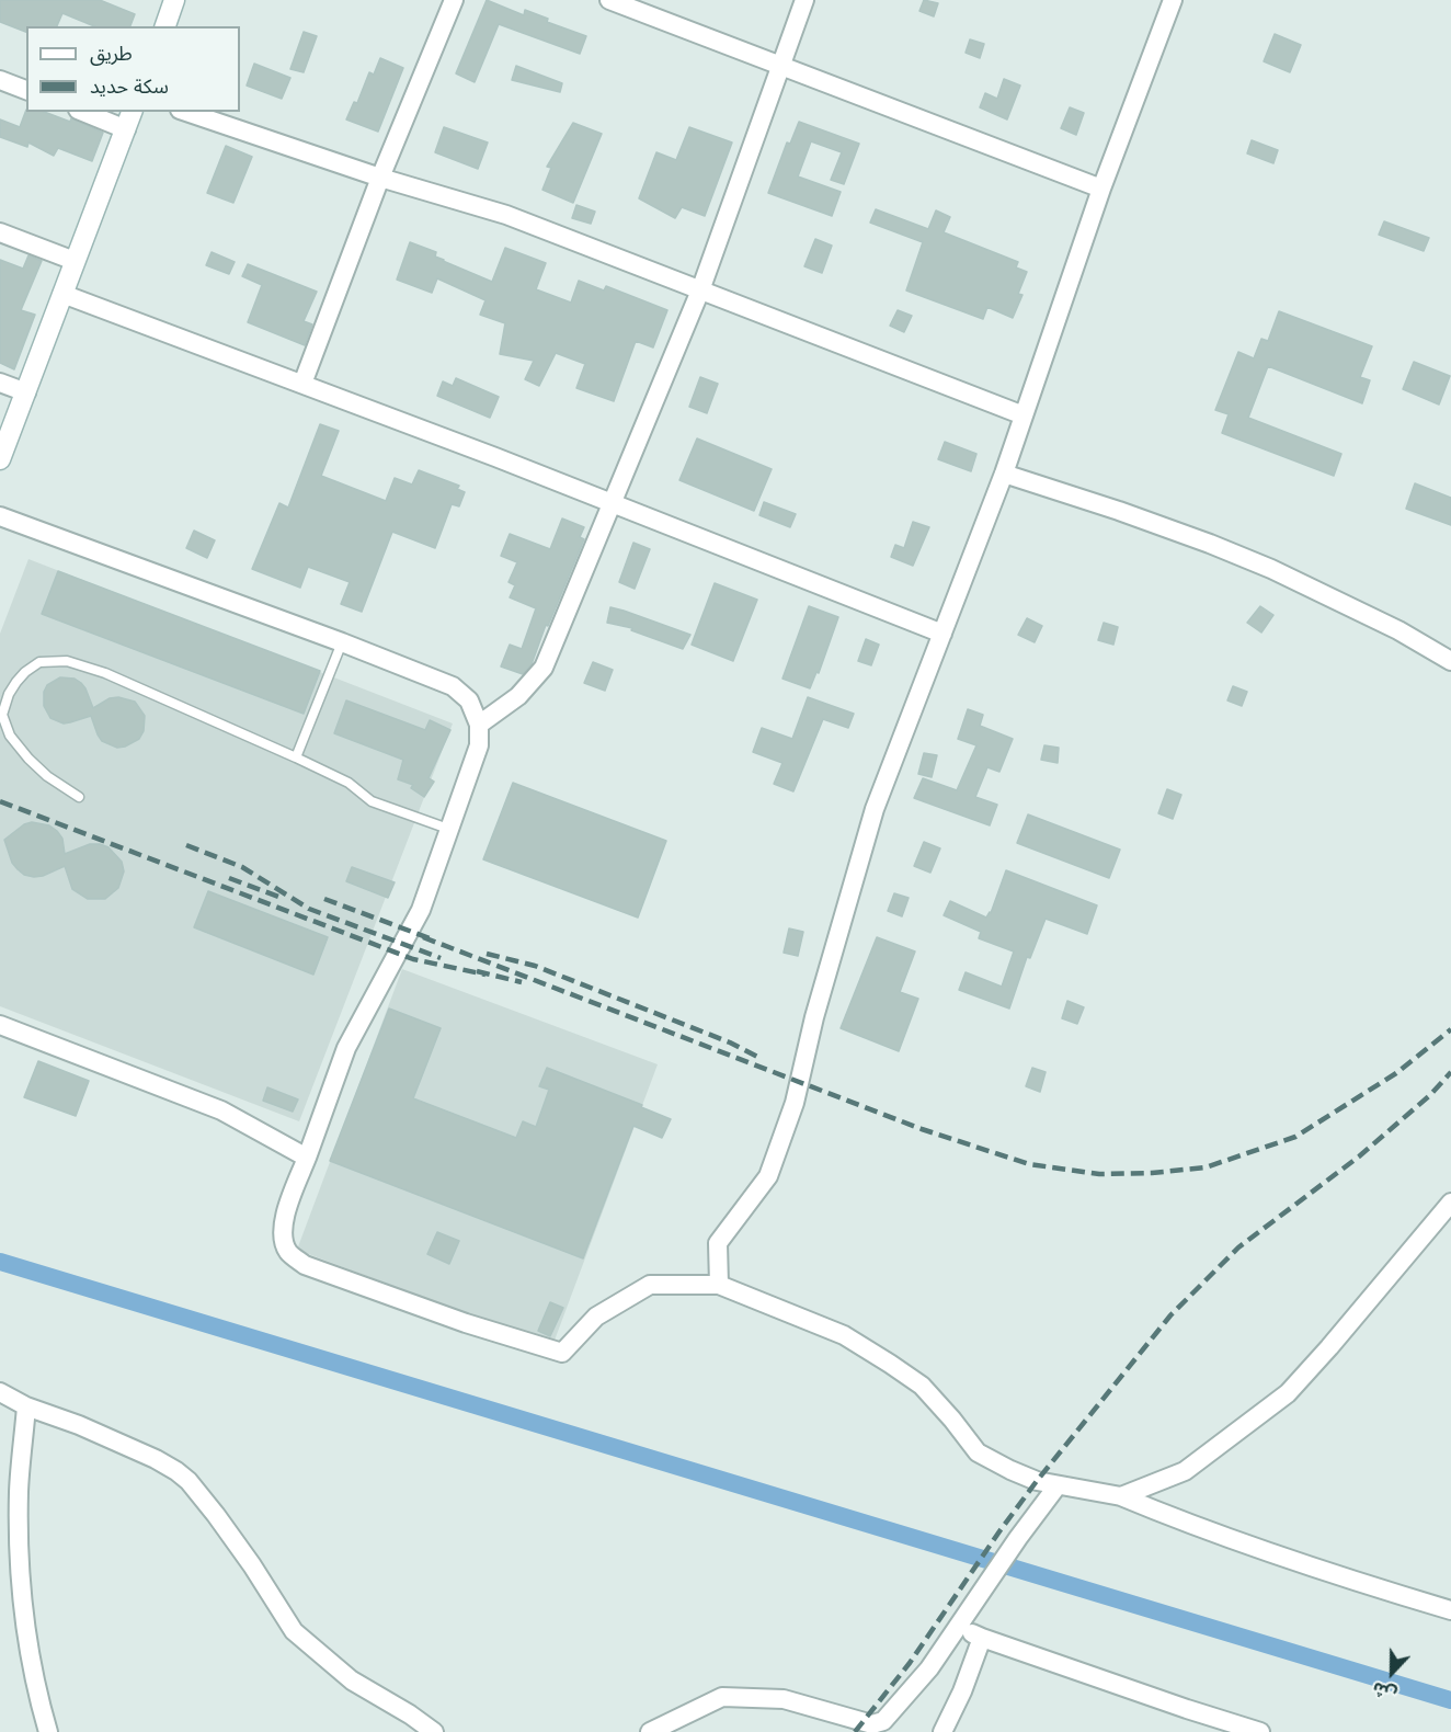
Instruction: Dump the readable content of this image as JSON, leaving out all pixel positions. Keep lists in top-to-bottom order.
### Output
{
  "legend": ["طريق", "سكة حديد"],
  "north": "bottom"
}
